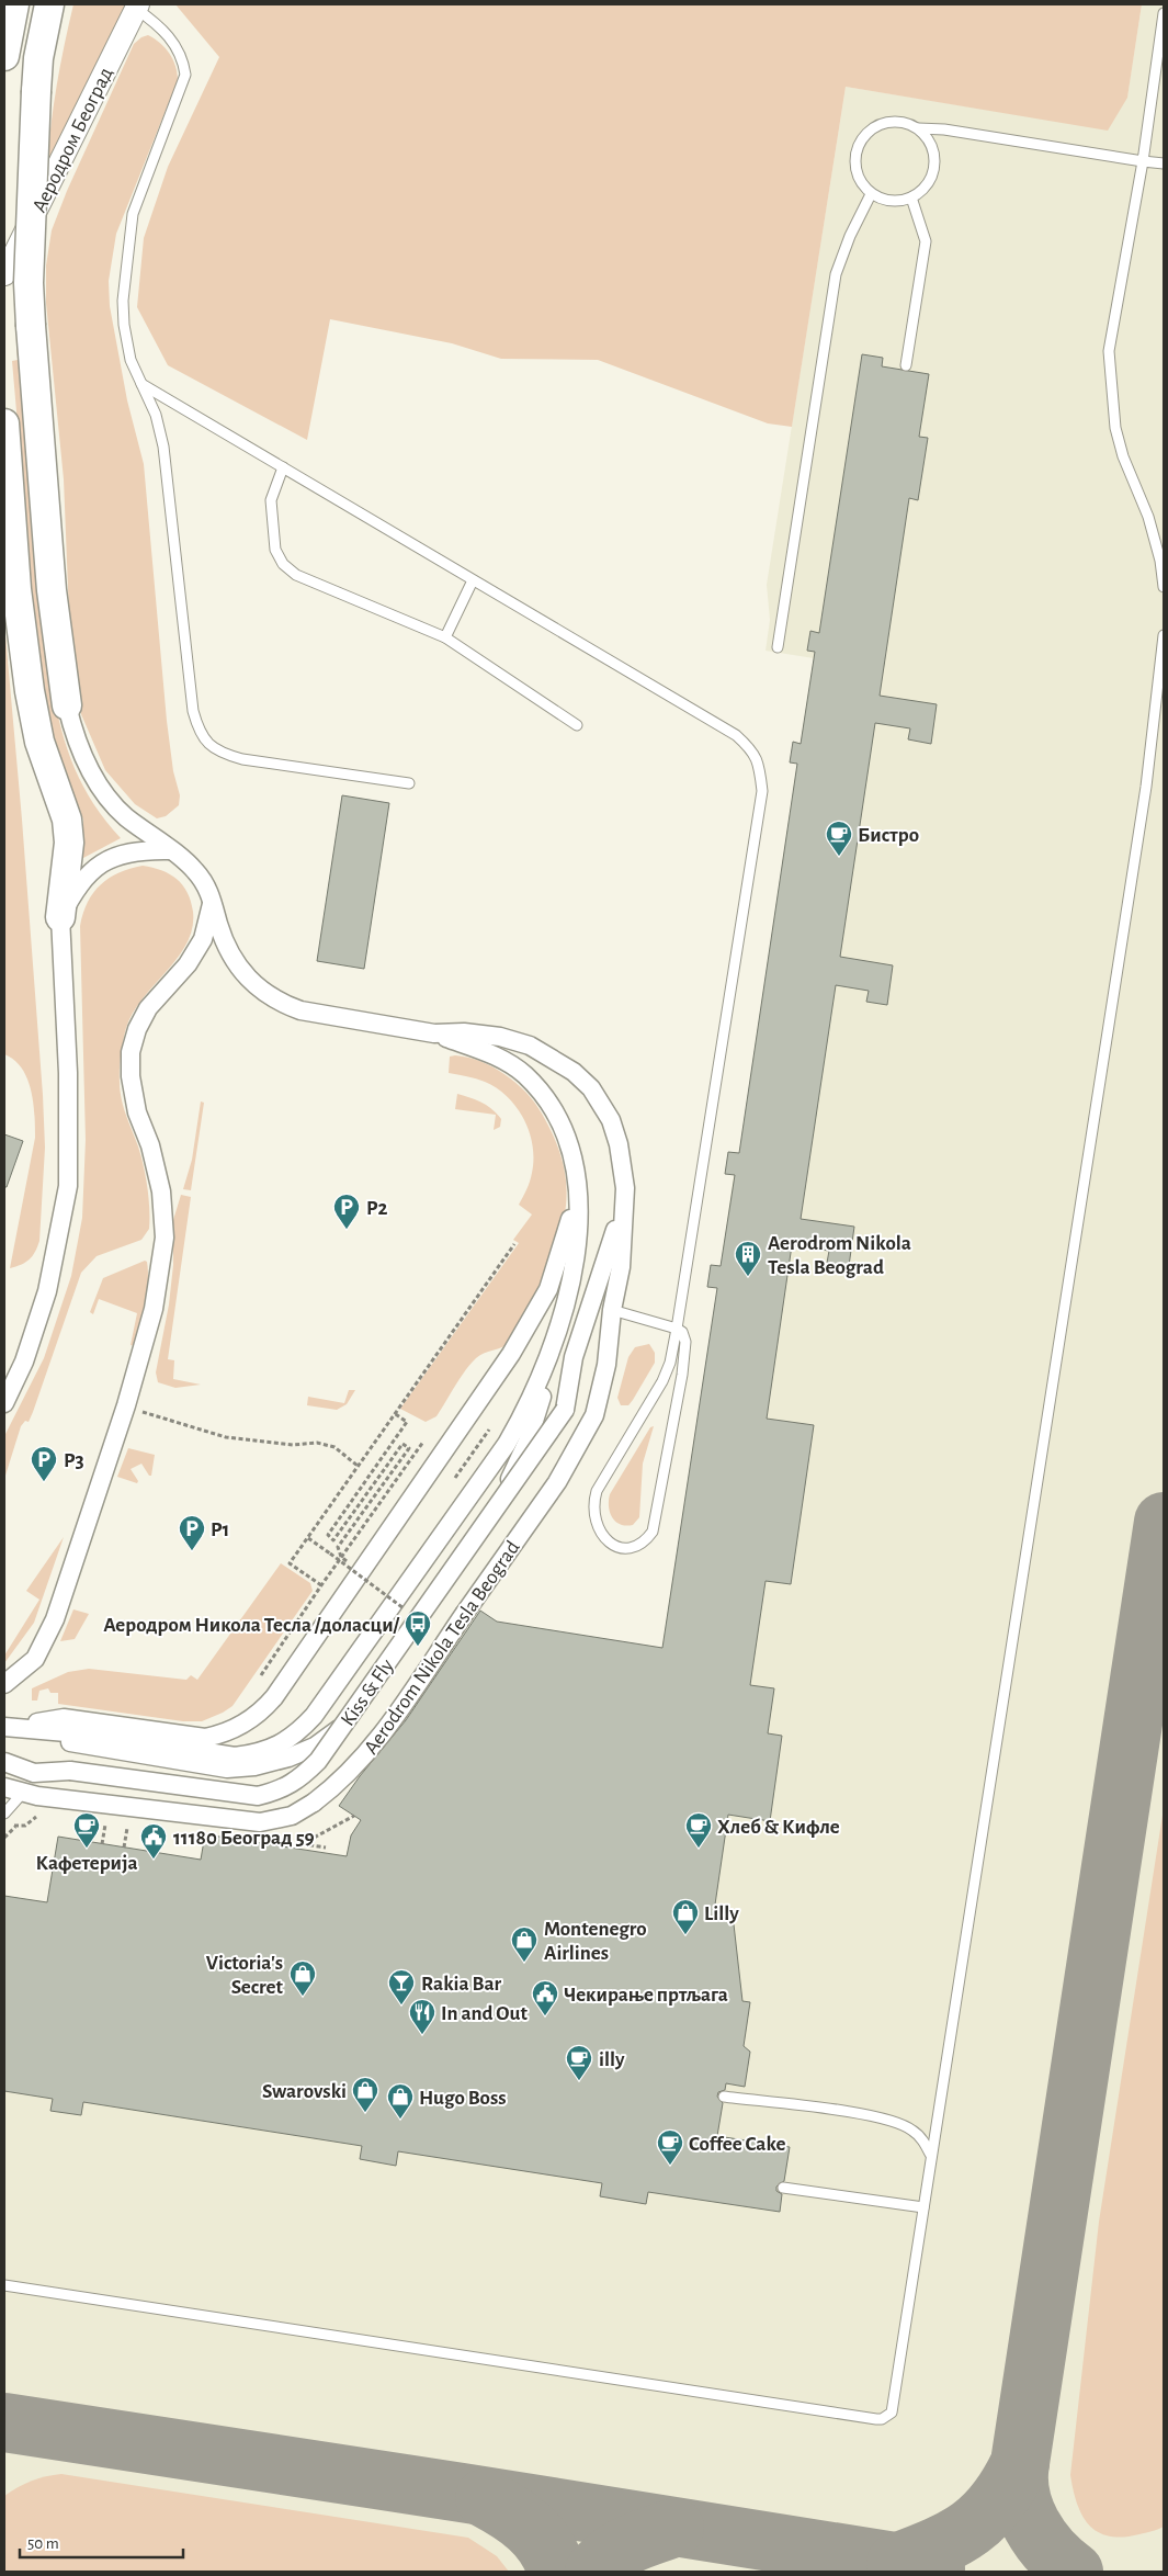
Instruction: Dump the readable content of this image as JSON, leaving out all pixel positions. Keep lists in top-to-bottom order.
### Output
{
  "streets": {
    "street": ["Аеродром Београд", "Aerodrom Nikola Tesla Beograd", "Kiss & Fly"]
  },
  "crossings": [
    ["Aerodrom Nikola Tesla Beograd", "Kiss & Fly"]
  ],
  "places": {
    "cafe": [
      "Бистро",
      "Кафетерија",
      "Хлеб & Кифле",
      "illy",
      "Coffee Cake"
    ],
    "parking": ["P2", "P3", "P1"],
    "building": ["Aerodrom Nikola Tesla Beograd"],
    "bus stop": ["Аеродром Никола Тесла /доласци/"],
    "public building": ["11180 Београд 59", "Чекирање пртљага"],
    "shop": [
      "Lilly",
      "Montenegro Airlines",
      "Victoria's Secret",
      "Swarovski",
      "Hugo Boss"
    ],
    "bar": ["Rakia Bar"],
    "restaurant": ["In and Out"]
  },
  "scale_bar": "50 m"
}
